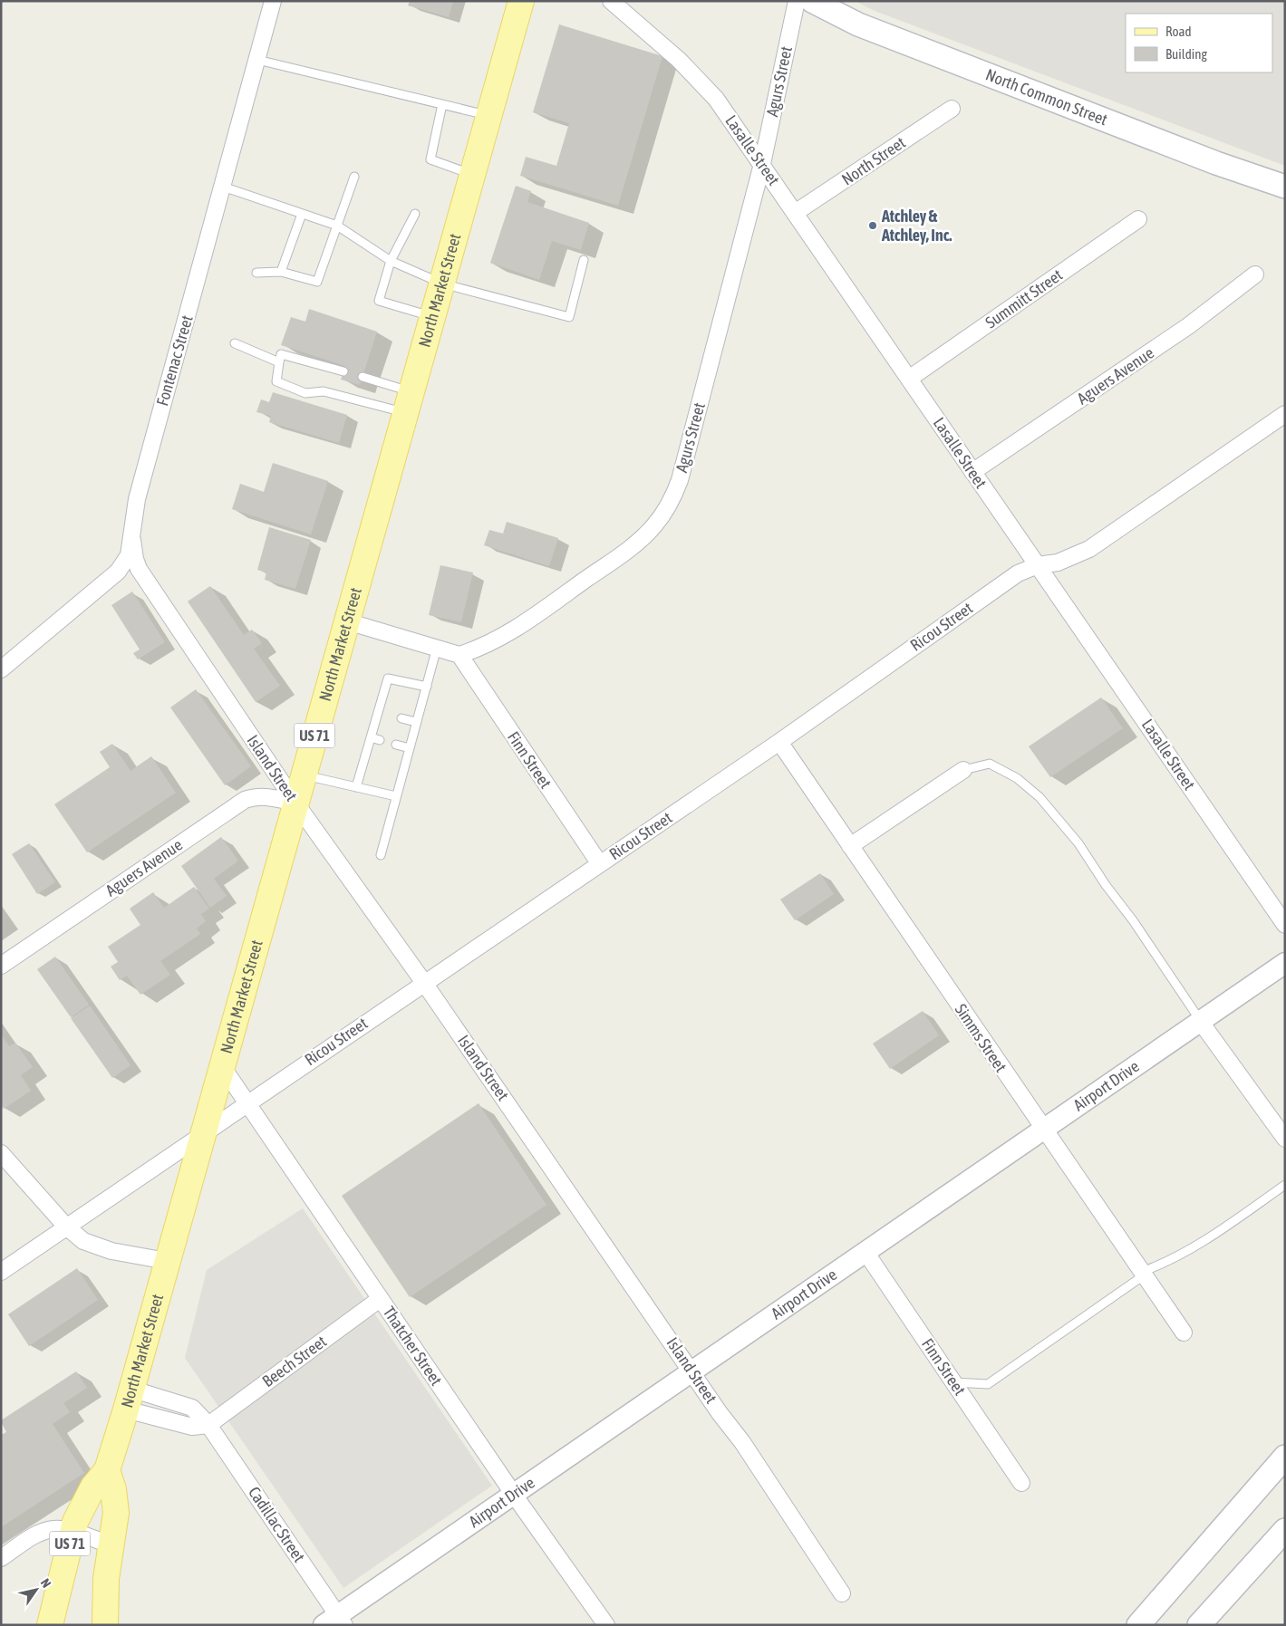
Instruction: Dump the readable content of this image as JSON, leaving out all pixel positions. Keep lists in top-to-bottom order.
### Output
{
  "streets": {
    "main road": ["North Common Street", "North Market Street", "US 71"],
    "street": [
      "Agurs Street",
      "Lasalle Street",
      "North Street",
      "Summitt Street",
      "Fontenac Street",
      "Aguers Avenue",
      "Ricou Street",
      "Finn Street",
      "Island Street",
      "Simms Street",
      "Airport Drive",
      "Thatcher Street",
      "Beech Street",
      "Cadillac Street"
    ]
  },
  "crossings": [
    ["Agurs Street", "Lasalle Street"],
    ["Agurs Street", "Finn Street"],
    ["Lasalle Street", "North Street"],
    ["Lasalle Street", "Summitt Street"],
    ["Lasalle Street", "Aguers Avenue"],
    ["Lasalle Street", "Ricou Street"],
    ["North Market Street", "Aguers Avenue"],
    ["North Market Street", "Ricou Street"],
    ["North Market Street", "US 71"],
    ["North Market Street", "Island Street"],
    ["North Market Street", "Thatcher Street"],
    ["Fontenac Street", "Island Street"],
    ["Aguers Avenue", "Island Street"],
    ["Ricou Street", "Finn Street"],
    ["Ricou Street", "Island Street"],
    ["Ricou Street", "Simms Street"],
    ["Ricou Street", "Thatcher Street"],
    ["Finn Street", "Airport Drive"],
    ["Island Street", "Airport Drive"],
    ["Simms Street", "Airport Drive"],
    ["Airport Drive", "Thatcher Street"],
    ["Airport Drive", "Cadillac Street"],
    ["Thatcher Street", "Beech Street"],
    ["Beech Street", "Cadillac Street"]
  ],
  "places": ["Atchley & Atchley, Inc."],
  "legend": ["Road", "Building"],
  "north": "top right"
}
